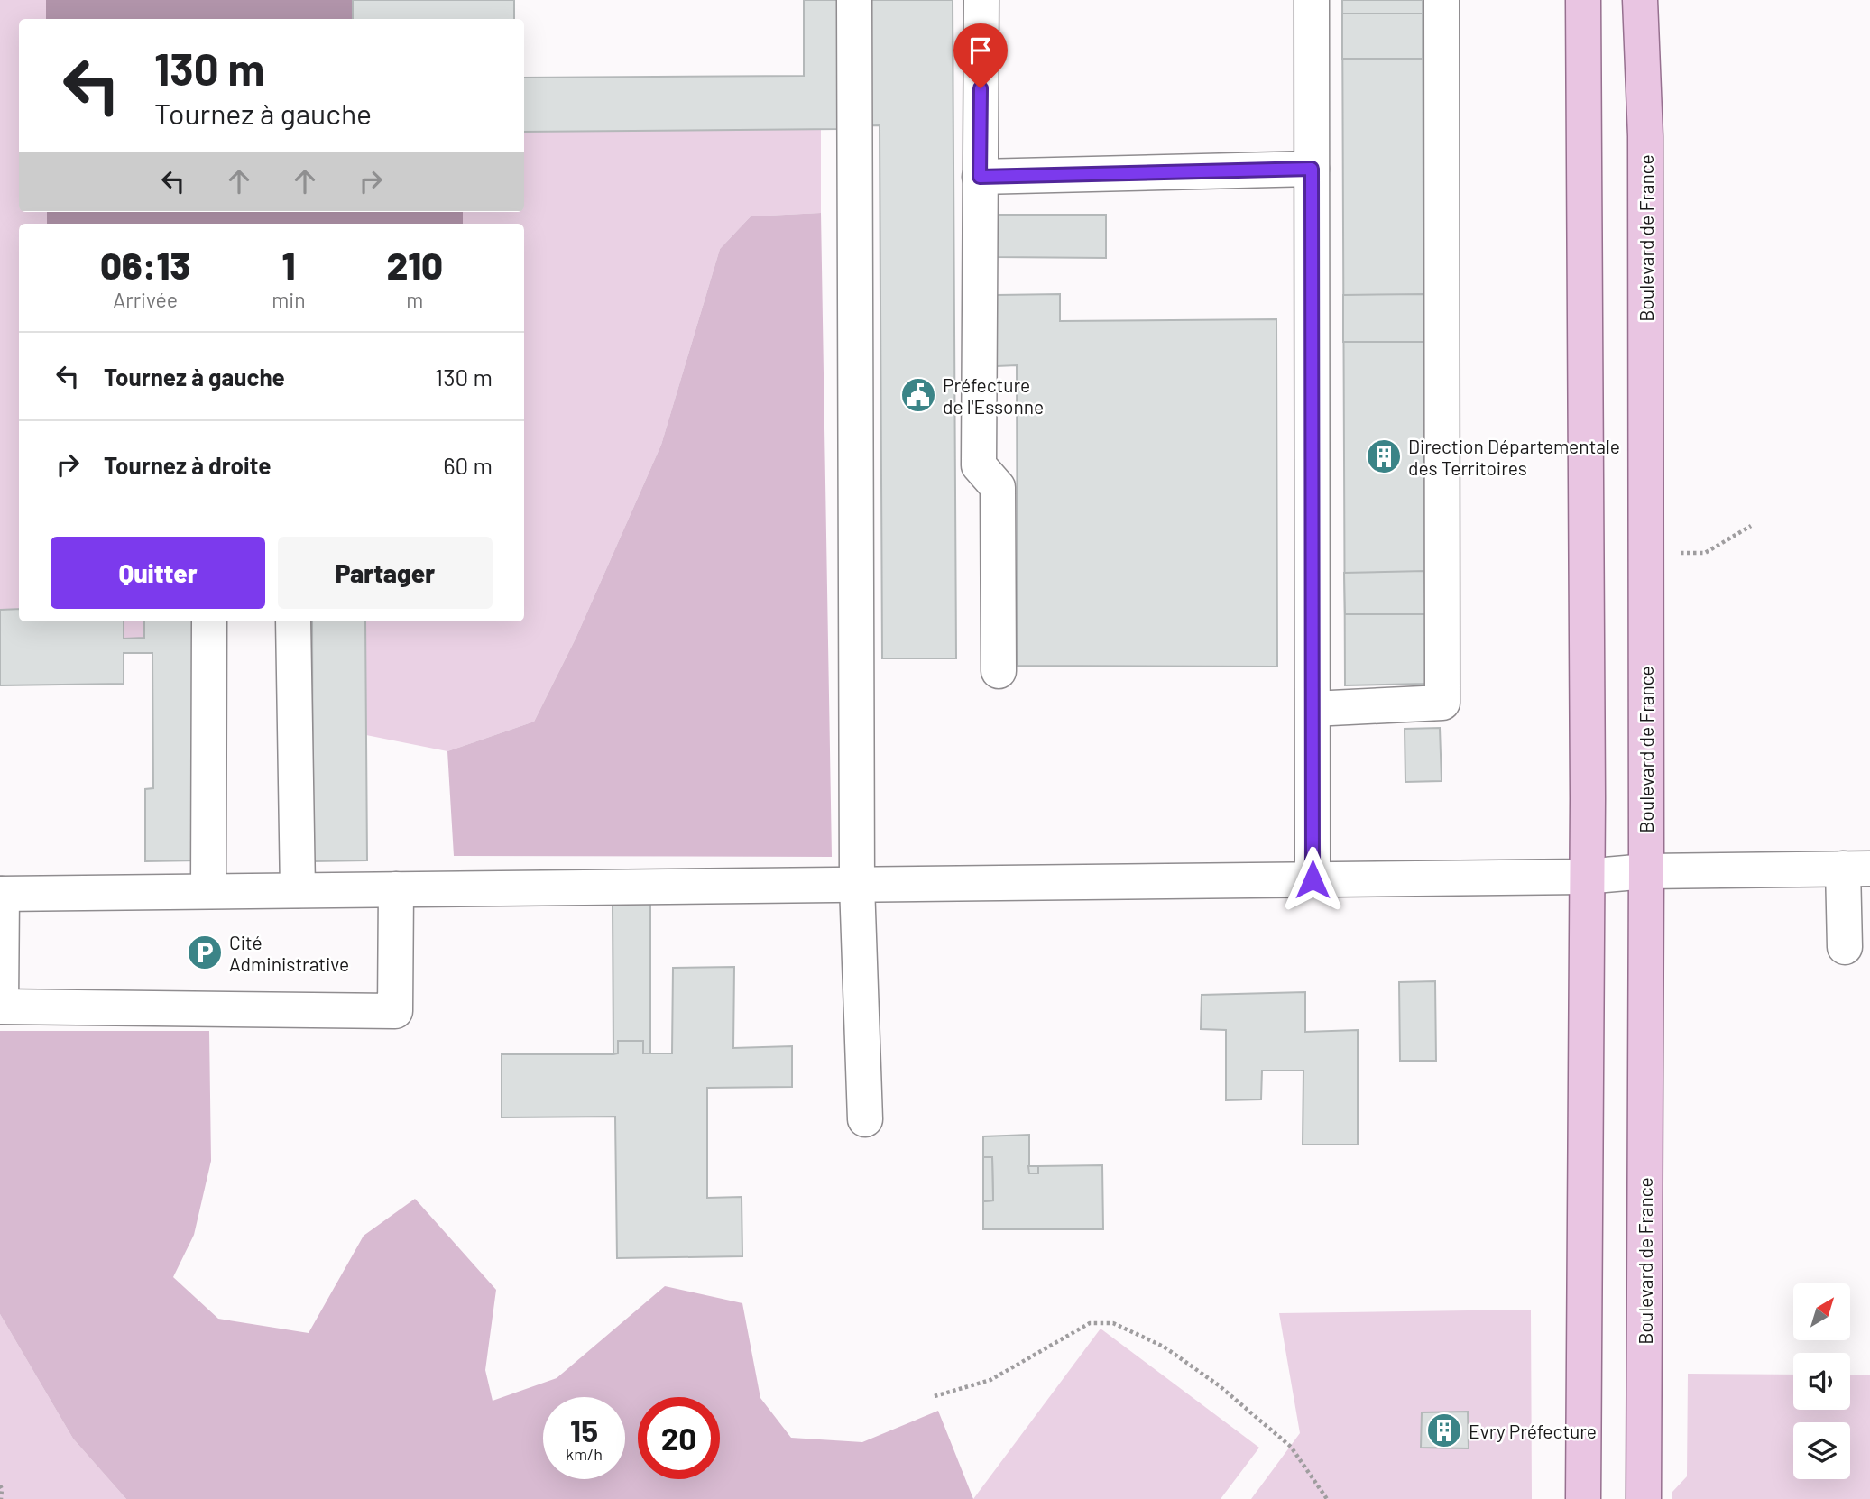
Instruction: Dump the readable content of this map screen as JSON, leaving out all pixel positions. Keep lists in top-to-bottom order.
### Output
{
  "streets": {
    "main road": ["Boulevard de France"]
  },
  "places": {
    "public building": ["Préfecture de l'Essonne"],
    "building": ["Direction Départementale des Territoires", "Evry Préfecture"],
    "parking": ["Cité Administrative"]
  },
  "north": "top right",
  "page": {
    "turn": ["130 m", "Tournez à gauche"],
    "eta": [
      "06:13",
      "Arrivée",
      "1",
      "min",
      "210",
      "m"
    ],
    "list": [
      {
        "name": "Tournez à gauche",
        "value": "130 m"
      },
      {
        "name": "Tournez à droite",
        "value": "60 m"
      }
    ],
    "buttons": ["Quitter", "Partager"],
    "speed": "15 km/h",
    "limit": "20"
  }
}
